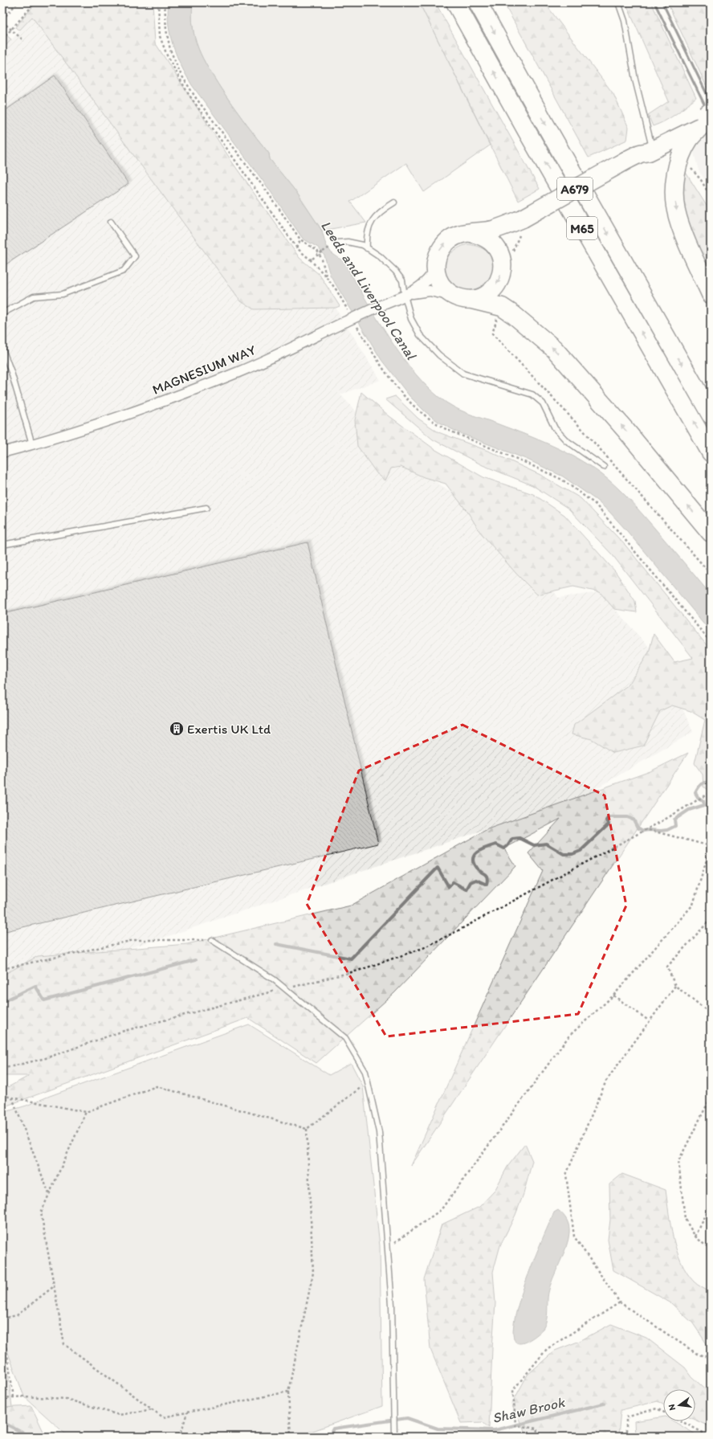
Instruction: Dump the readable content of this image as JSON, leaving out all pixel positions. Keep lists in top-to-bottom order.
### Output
{
  "streets": {
    "highway": ["A679", "M65"],
    "street": ["MAGNESIUM WAY"]
  },
  "crossings": [
    ["A679", "MAGNESIUM WAY"]
  ],
  "water": ["Leeds and Liverpool Canal", "Shaw Brook"],
  "places": {
    "building": ["Exertis UK Ltd"]
  },
  "north": "left"
}
